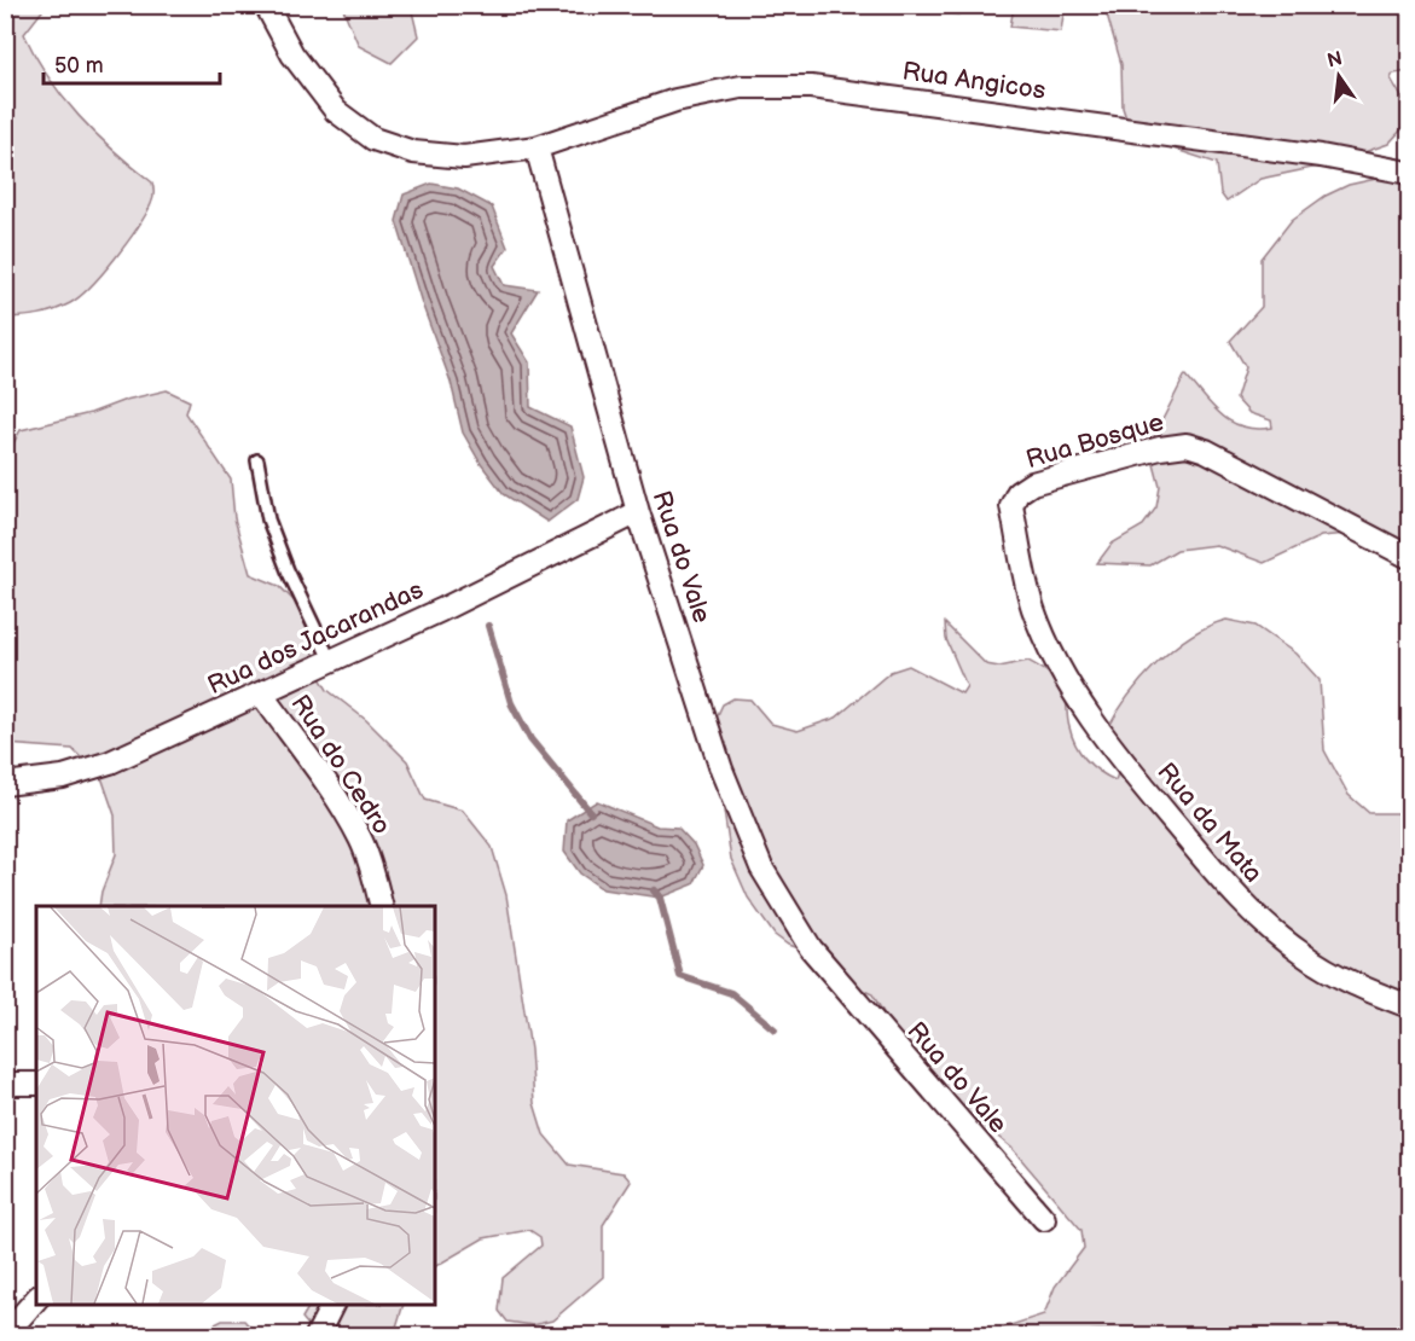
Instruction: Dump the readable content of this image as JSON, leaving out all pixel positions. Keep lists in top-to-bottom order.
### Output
{
  "streets": {
    "street": [
      "Rua Angicos",
      "Rua Bosque",
      "Rua do Vale",
      "Rua dos Jacarandas",
      "Rua do Cedro",
      "Rua da Mata"
    ]
  },
  "crossings": [
    ["Rua Angicos", "Rua do Vale"],
    ["Rua Bosque", "Rua da Mata"],
    ["Rua do Vale", "Rua dos Jacarandas"],
    ["Rua dos Jacarandas", "Rua do Cedro"]
  ],
  "scale_bar": "50 m",
  "north": "top"
}
